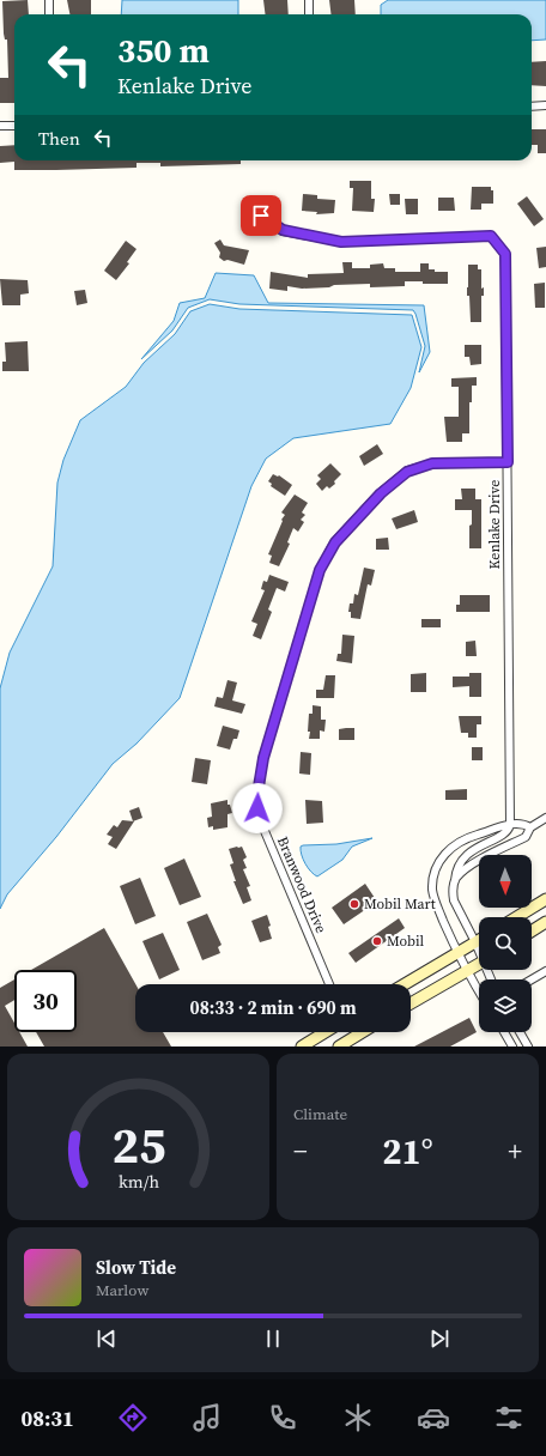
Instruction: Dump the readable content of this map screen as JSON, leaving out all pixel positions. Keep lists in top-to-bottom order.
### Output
{
  "streets": {
    "street": ["Kenlake Drive", "Branwood Drive"]
  },
  "crossings": [
    ["Kenlake Drive", "Branwood Drive"]
  ],
  "places": ["Mobil Mart", "Mobil"],
  "north": "bottom",
  "page": {
    "turn": ["350 m", "Kenlake Drive"],
    "then": "Then",
    "limit": "30",
    "trip": "08:33 · 2 min · 690 m",
    "tile": "Climate",
    "heat": ["−", "21°", "+"],
    "song": ["Slow Tide", "Marlow"],
    "tabs": "08:31",
    "gauge": ["25", "km/h"]
  }
}
